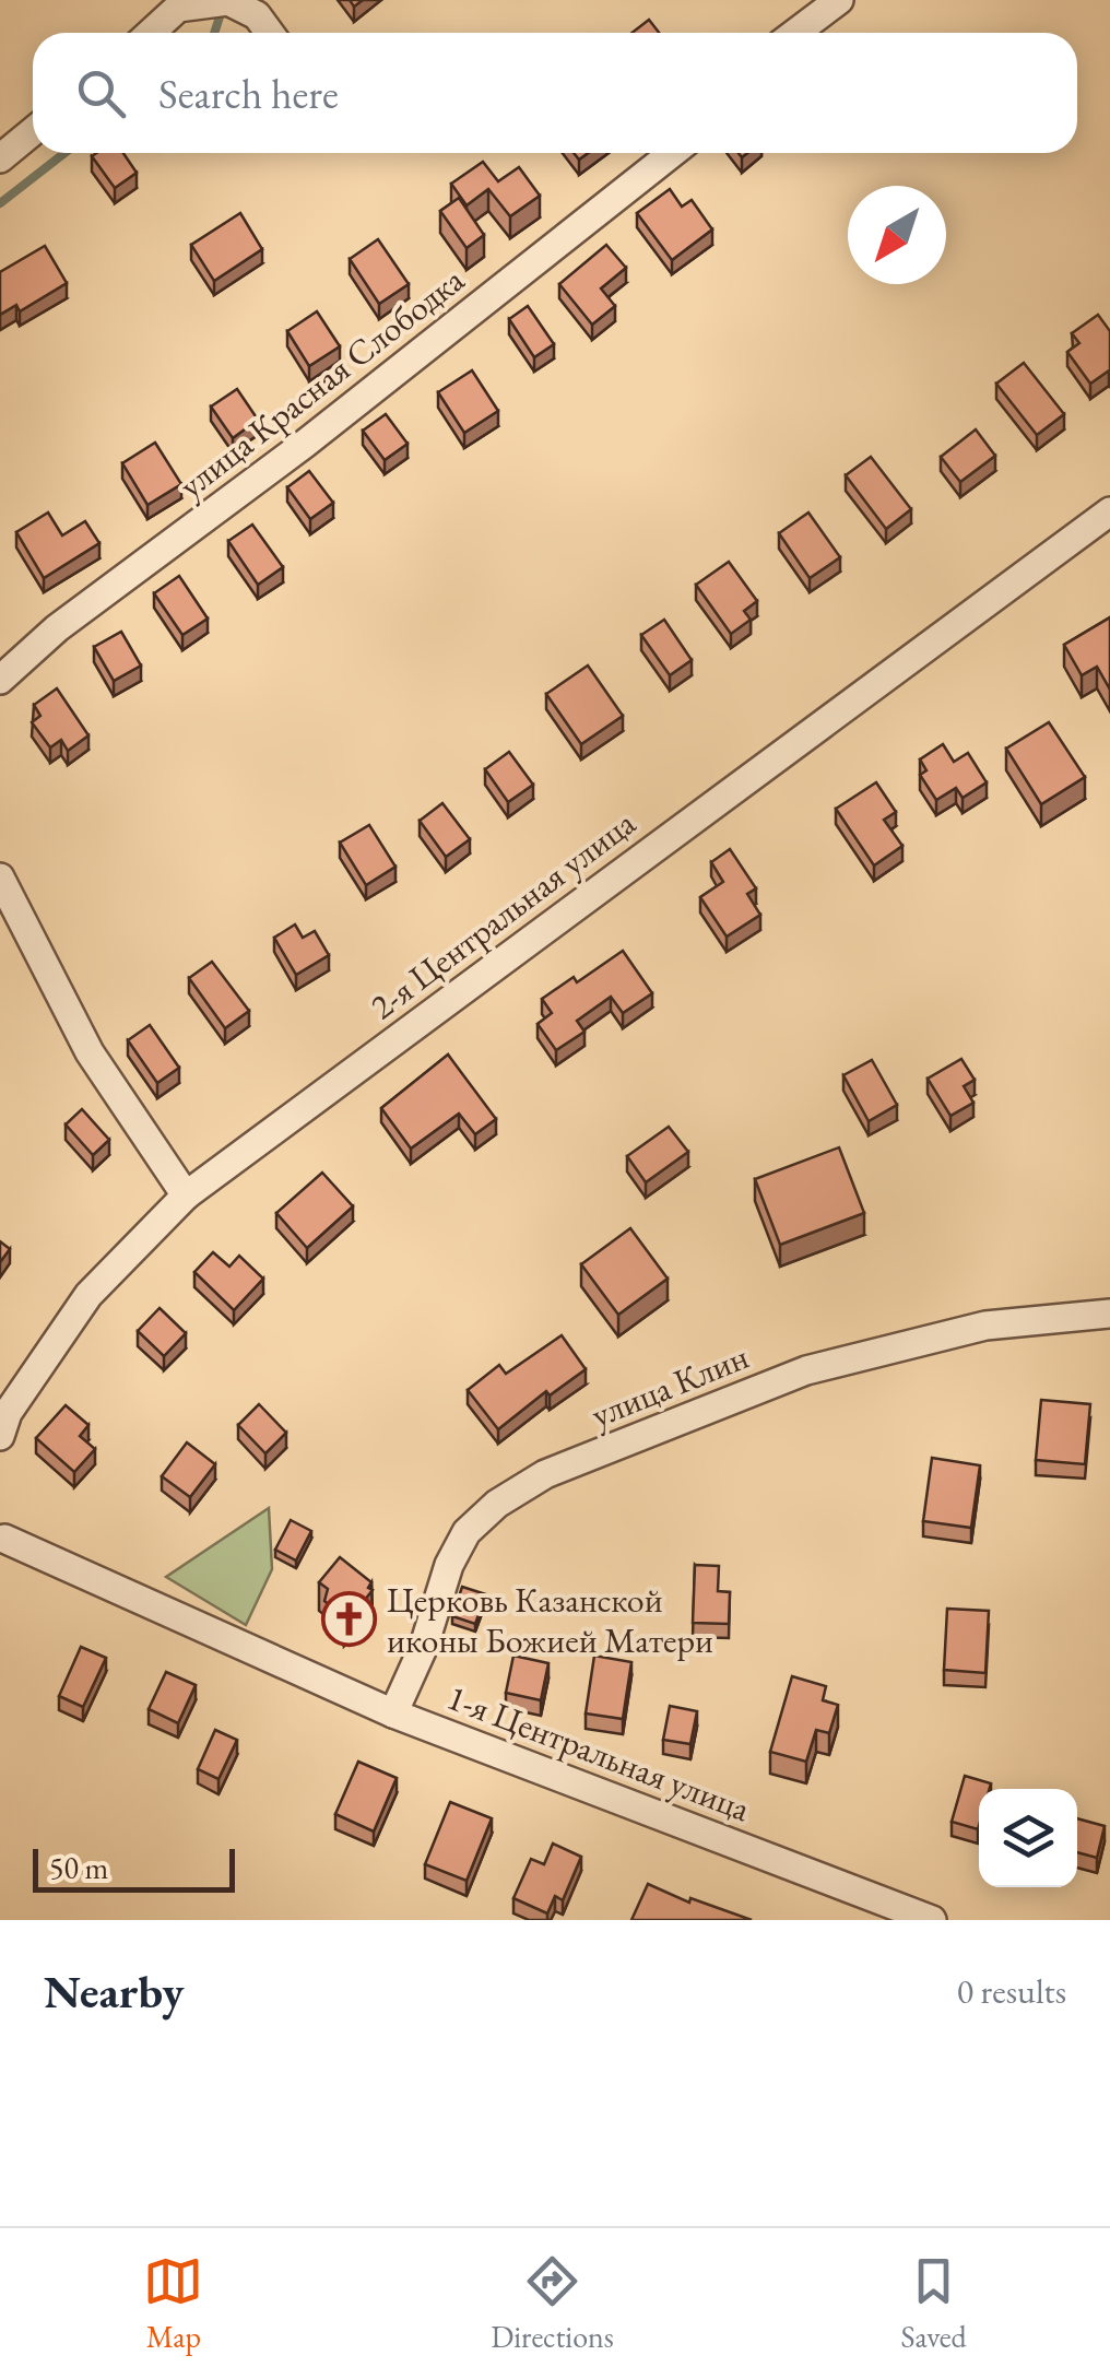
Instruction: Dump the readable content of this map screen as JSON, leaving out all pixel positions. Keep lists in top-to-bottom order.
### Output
{
  "streets": {
    "street": [
      "улица Красная Слободка",
      "2-я Центральная улица",
      "улица Клин",
      "1-я Центральная улица"
    ]
  },
  "crossings": [
    ["улица Клин", "1-я Центральная улица"]
  ],
  "places": {
    "church": ["Церковь Казанской иконы Божией Матери"]
  },
  "scale_bar": "50 m",
  "north": "bottom left",
  "page": {
    "search": "Search here",
    "scale": "50 m",
    "heading": ["Nearby", "0 results"],
    "nav": ["Map", "Directions", "Saved"]
  }
}
